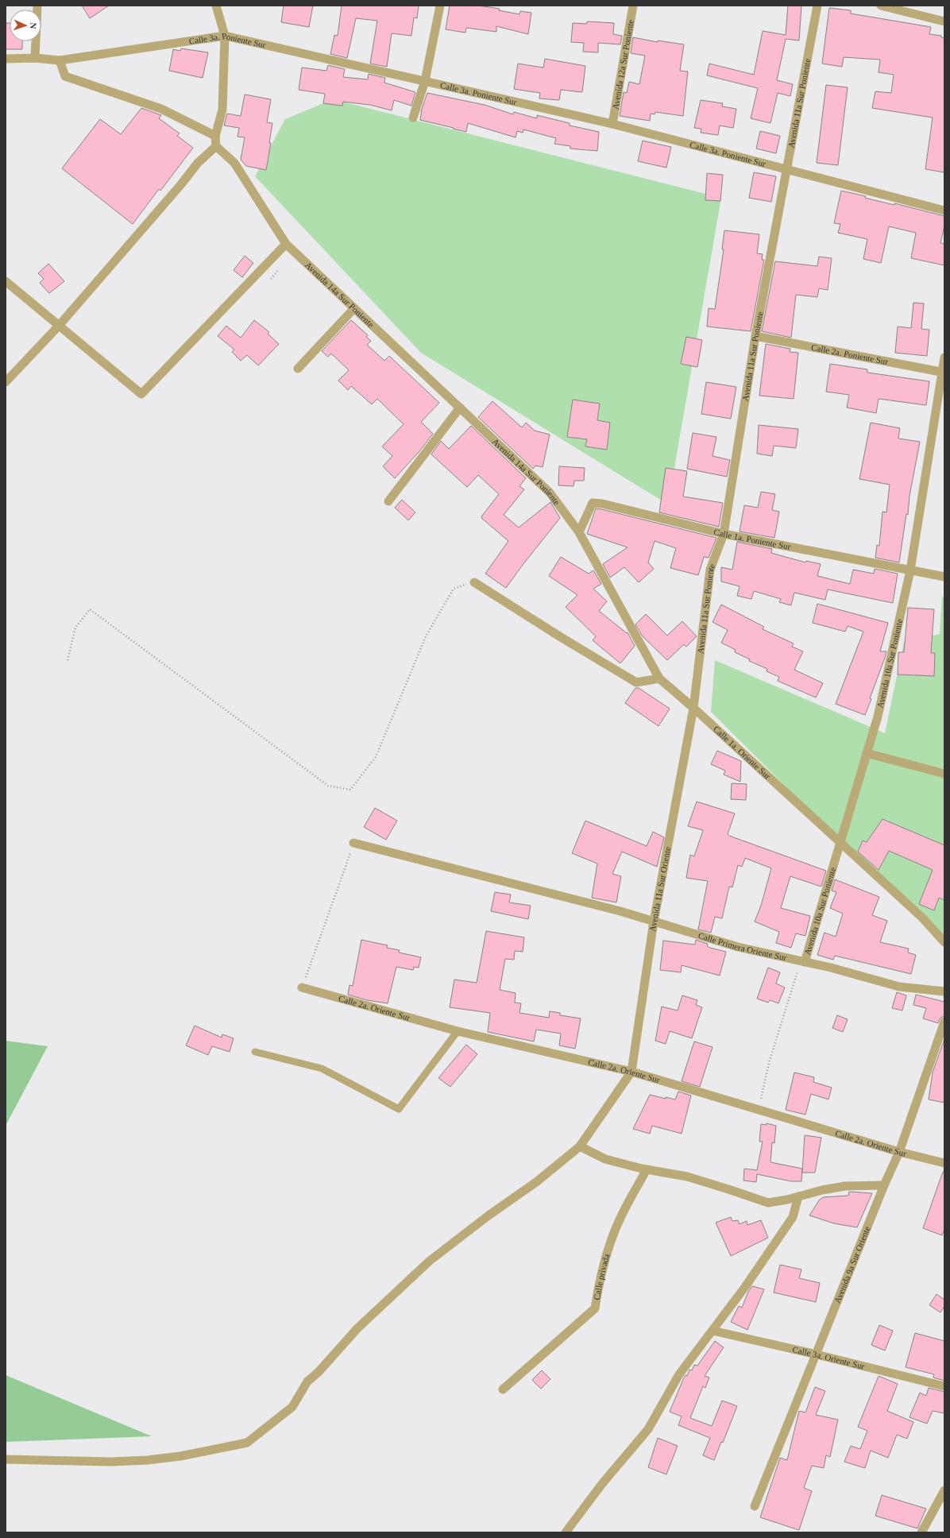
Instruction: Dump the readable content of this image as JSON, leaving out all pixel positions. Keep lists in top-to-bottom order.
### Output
{
  "streets": {
    "street": [
      "Calle 3a. Poniente Sur",
      "Avenida 12a Sur Poniente",
      "Avenida 11a Sur Poniente",
      "Avenida 14a Sur Poniente",
      "Calle 2a. Poniente Sur",
      "Calle 1a. Poniente Sur",
      "Avenida 10a Sur Poniente",
      "Calle 1a. Oriente Sur",
      "Avenida 11a Sur Oriente",
      "Calle Primera Oriente Sur",
      "Calle 2a. Oriente Sur",
      "Avenida 9a Sur Oriente",
      "Calle privada",
      "Calle 3a. Oriente Sur"
    ]
  },
  "crossings": [
    ["Calle 3a. Poniente Sur", "Avenida 12a Sur Poniente"],
    ["Calle 3a. Poniente Sur", "Avenida 11a Sur Poniente"],
    ["Avenida 11a Sur Poniente", "Calle 2a. Poniente Sur"],
    ["Avenida 11a Sur Poniente", "Calle 1a. Poniente Sur"],
    ["Avenida 11a Sur Poniente", "Calle 1a. Oriente Sur"],
    ["Avenida 11a Sur Poniente", "Avenida 11a Sur Oriente"],
    ["Avenida 14a Sur Poniente", "Calle 1a. Poniente Sur"],
    ["Avenida 14a Sur Poniente", "Calle 1a. Oriente Sur"],
    ["Calle 2a. Poniente Sur", "Avenida 10a Sur Poniente"],
    ["Calle 1a. Poniente Sur", "Avenida 10a Sur Poniente"],
    ["Calle 1a. Poniente Sur", "Calle 1a. Oriente Sur"],
    ["Avenida 10a Sur Poniente", "Calle 1a. Oriente Sur"],
    ["Avenida 10a Sur Poniente", "Calle Primera Oriente Sur"],
    ["Calle 1a. Oriente Sur", "Avenida 11a Sur Oriente"],
    ["Avenida 11a Sur Oriente", "Calle Primera Oriente Sur"],
    ["Avenida 11a Sur Oriente", "Calle 2a. Oriente Sur"],
    ["Calle 2a. Oriente Sur", "Avenida 9a Sur Oriente"],
    ["Avenida 9a Sur Oriente", "Calle 3a. Oriente Sur"]
  ],
  "north": "right"
}
